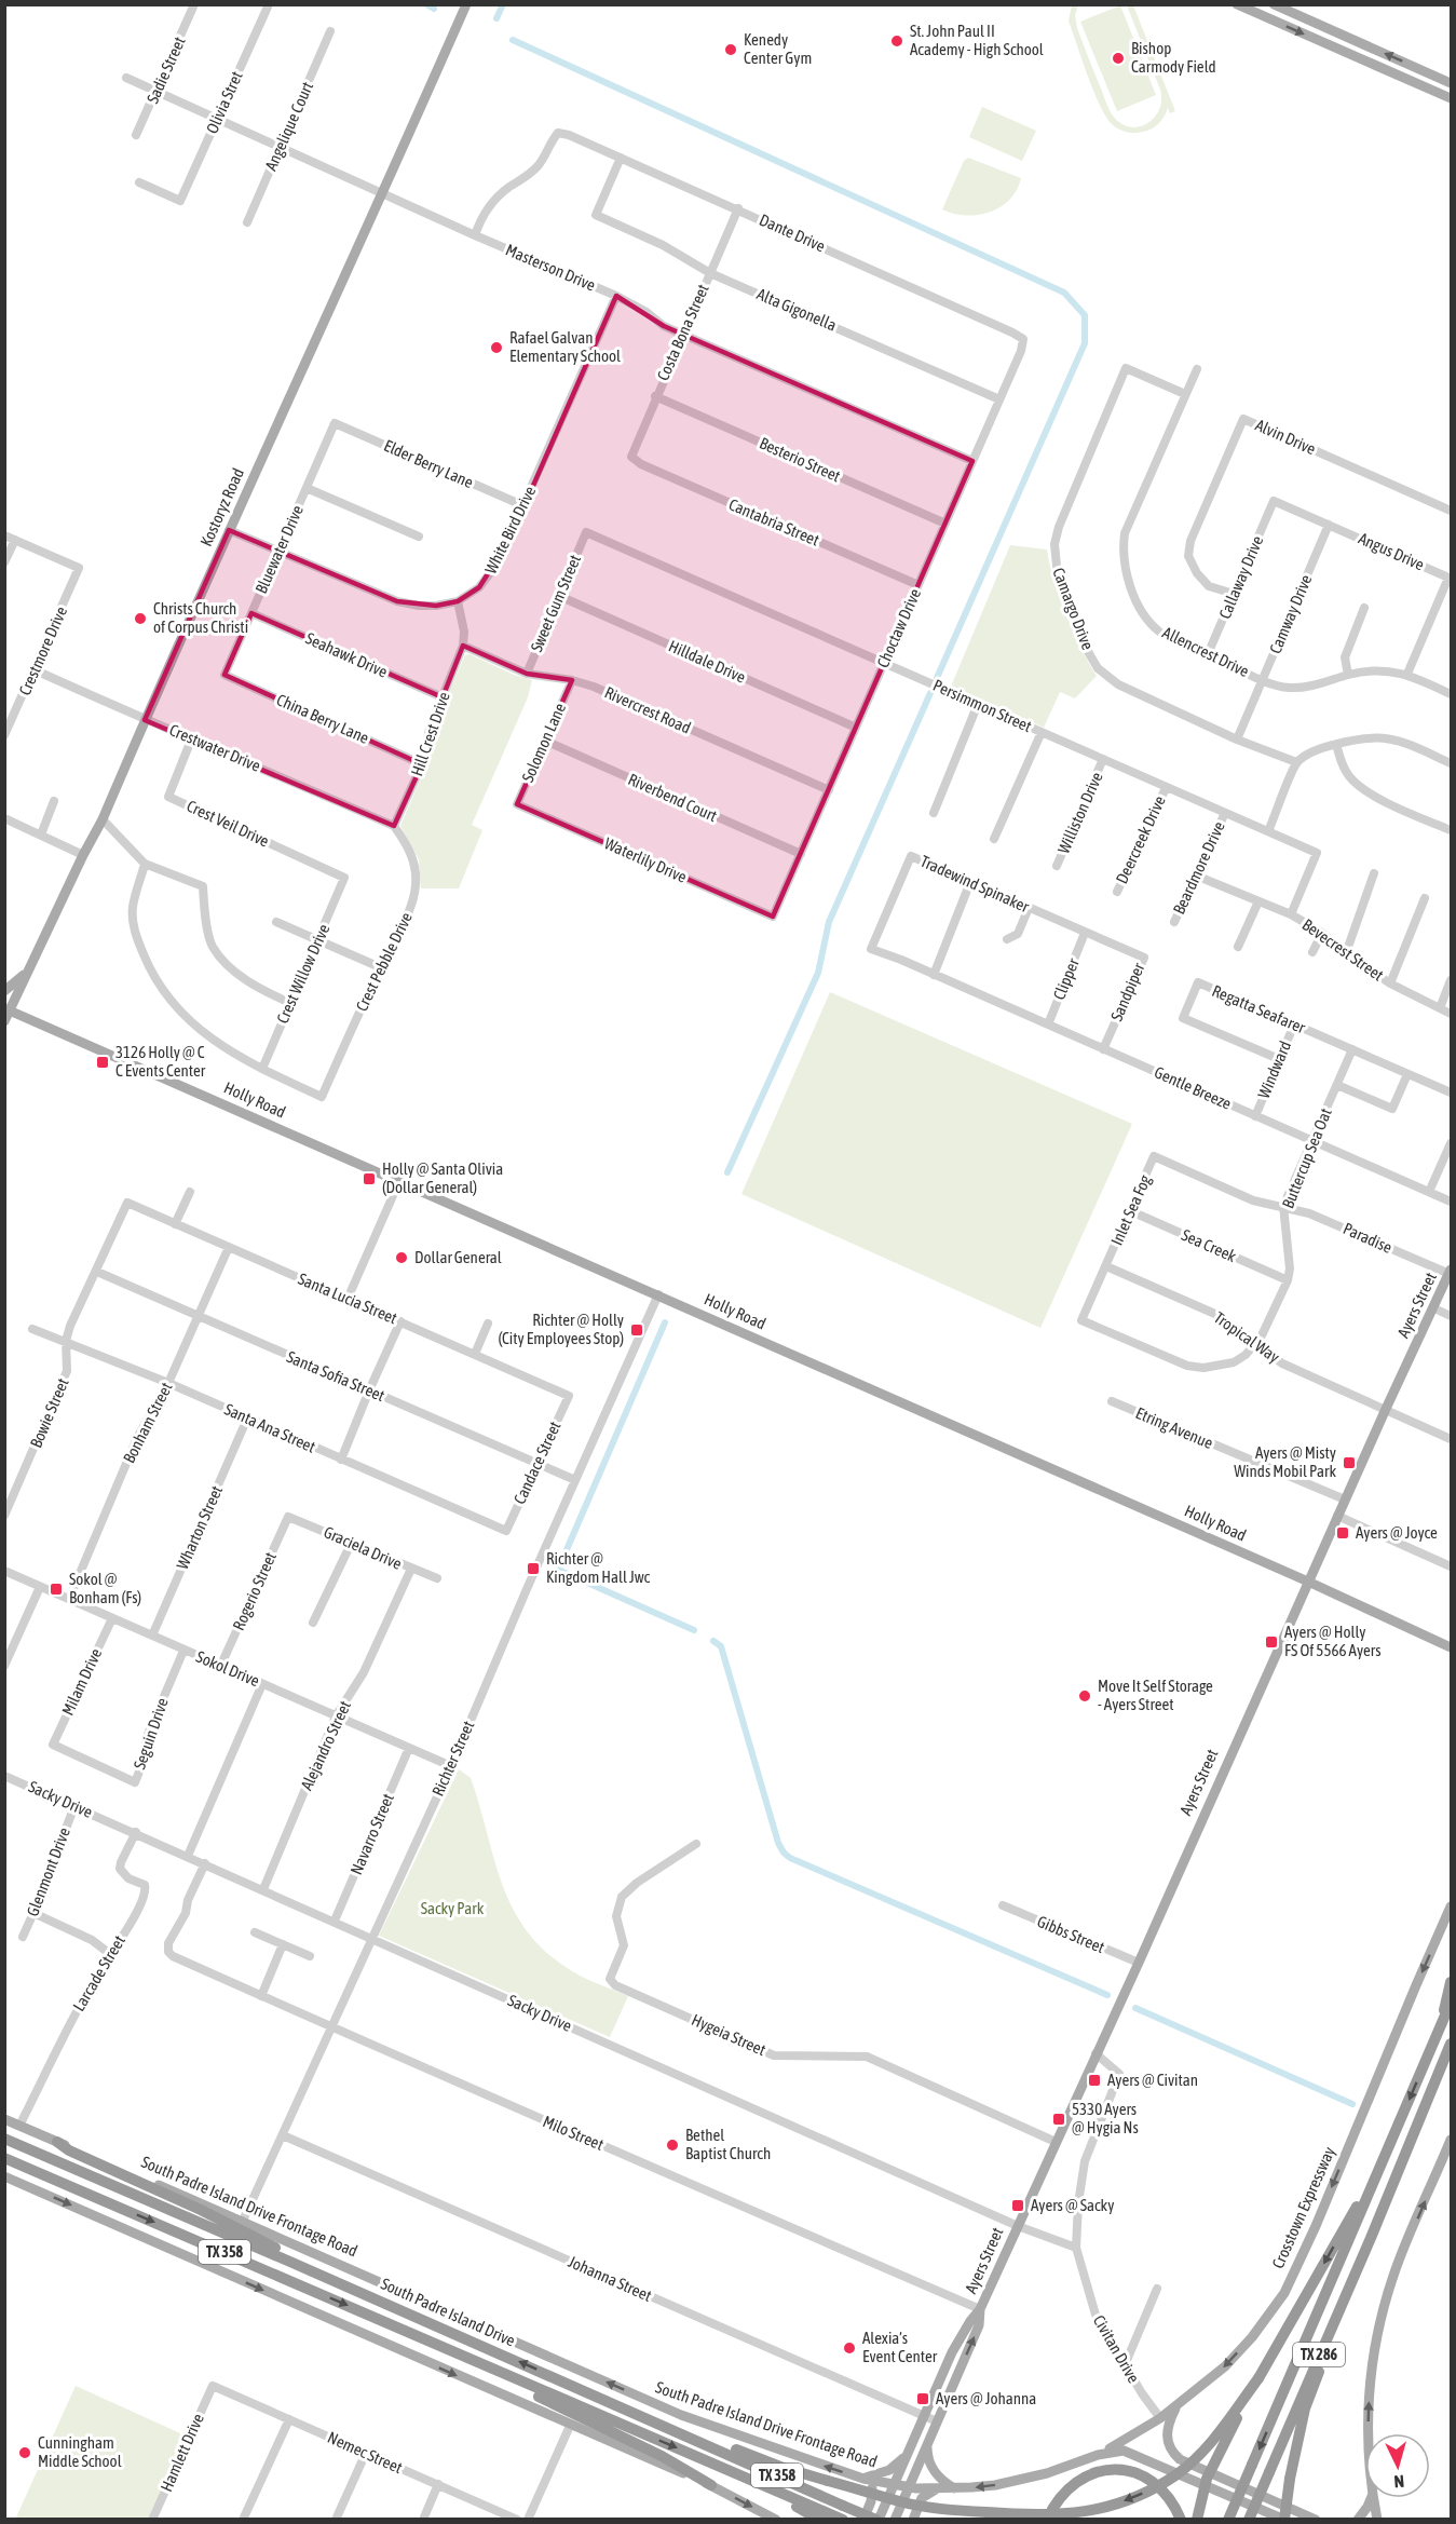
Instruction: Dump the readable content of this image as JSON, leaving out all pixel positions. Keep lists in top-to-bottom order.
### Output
{
  "streets": {
    "highway": ["TX 358", "South Padre Island Drive", "TX 286"],
    "main road": [
      "Kostoryz Road",
      "Holly Road",
      "Ayers Street",
      "South Padre Island Drive Frontage Road",
      "Crosstown Expressway"
    ],
    "street": [
      "Sadie Street",
      "Olivia Stret",
      "Angelique Court",
      "Dante Drive",
      "Masterson Drive",
      "Alta Gigonella",
      "Costa Bona Street",
      "Alvin Drive",
      "Besterio Street",
      "Elder Berry Lane",
      "Cantabria Street",
      "White Bird Drive",
      "Bluewater Drive",
      "Angus Drive",
      "Callaway Drive",
      "Sweet Gum Street",
      "Camargo Drive",
      "Camway Drive",
      "Choctaw Drive",
      "Crestmore Drive",
      "Allencrest Drive",
      "Seahawk Drive",
      "Hilldale Drive",
      "Persimmon Street",
      "Rivercrest Road",
      "China Berry Lane",
      "Hill Crest Drive",
      "Solomon Lane",
      "Crestwater Drive",
      "Riverbend Court",
      "Williston Drive",
      "Crest Veil Drive",
      "Deercreek Drive",
      "Waterlily Drive",
      "Beardmore Drive",
      "Tradewind Spinaker",
      "Bevecrest Street",
      "Crest Pebble Drive",
      "Crest Willow Drive",
      "Clipper",
      "Sandpiper",
      "Regatta Seafarer",
      "Windward",
      "Gentle Breeze",
      "Buttercup Sea Oat",
      "Inlet Sea Fog",
      "Paradise",
      "Sea Creek",
      "Santa Lucia Street",
      "Tropical Way",
      "Santa Sofia Street",
      "Bowie Street",
      "Bonham Street",
      "Santa Ana Street",
      "Etring Avenue",
      "Candace Street",
      "Wharton Street",
      "Graciela Drive",
      "Rogerio Street",
      "Sokol Drive",
      "Milam Drive",
      "Seguin Drive",
      "Alejandro Street",
      "Richter Street",
      "Sacky Drive",
      "Navarro Street",
      "Glenmont Drive",
      "Gibbs Street",
      "Larcade Street",
      "Hygeia Street",
      "Milo Street",
      "Johanna Street",
      "Civitan Drive",
      "Hamlett Drive",
      "Nemec Street"
    ]
  },
  "crossings": [
    ["Sadie Street", "Masterson Drive"],
    ["Olivia Stret", "Masterson Drive"],
    ["Angelique Court", "Masterson Drive"],
    ["Dante Drive", "Masterson Drive"],
    ["Dante Drive", "Alta Gigonella"],
    ["Dante Drive", "Costa Bona Street"],
    ["Dante Drive", "Choctaw Drive"],
    ["Masterson Drive", "Costa Bona Street"],
    ["Masterson Drive", "Kostoryz Road"],
    ["Masterson Drive", "White Bird Drive"],
    ["Masterson Drive", "Choctaw Drive"],
    ["Alta Gigonella", "Costa Bona Street"],
    ["Alta Gigonella", "Choctaw Drive"],
    ["Costa Bona Street", "Besterio Street"],
    ["Costa Bona Street", "Cantabria Street"],
    ["Alvin Drive", "Callaway Drive"],
    ["Besterio Street", "Choctaw Drive"],
    ["Elder Berry Lane", "White Bird Drive"],
    ["Elder Berry Lane", "Bluewater Drive"],
    ["Kostoryz Road", "Crestwater Drive"],
    ["Kostoryz Road", "Holly Road"],
    ["Cantabria Street", "Choctaw Drive"],
    ["White Bird Drive", "Hill Crest Drive"],
    ["Bluewater Drive", "Seahawk Drive"],
    ["Bluewater Drive", "China Berry Lane"],
    ["Angus Drive", "Callaway Drive"],
    ["Angus Drive", "Camway Drive"],
    ["Angus Drive", "Allencrest Drive"],
    ["Callaway Drive", "Allencrest Drive"],
    ["Sweet Gum Street", "Hilldale Drive"],
    ["Sweet Gum Street", "Persimmon Street"],
    ["Sweet Gum Street", "Rivercrest Road"],
    ["Camargo Drive", "Camway Drive"],
    ["Camargo Drive", "Allencrest Drive"],
    ["Camway Drive", "Allencrest Drive"],
    ["Choctaw Drive", "Hilldale Drive"],
    ["Choctaw Drive", "Persimmon Street"],
    ["Choctaw Drive", "Rivercrest Road"],
    ["Choctaw Drive", "Riverbend Court"],
    ["Choctaw Drive", "Waterlily Drive"],
    ["Crestmore Drive", "Crestwater Drive"],
    ["Seahawk Drive", "Hill Crest Drive"],
    ["Persimmon Street", "Williston Drive"],
    ["Persimmon Street", "Deercreek Drive"],
    ["Persimmon Street", "Beardmore Drive"],
    ["Persimmon Street", "Bevecrest Street"],
    ["Rivercrest Road", "Hill Crest Drive"],
    ["Rivercrest Road", "Solomon Lane"],
    ["China Berry Lane", "Hill Crest Drive"],
    ["Hill Crest Drive", "Crestwater Drive"],
    ["Hill Crest Drive", "Crest Pebble Drive"],
    ["Solomon Lane", "Riverbend Court"],
    ["Solomon Lane", "Waterlily Drive"],
    ["Crestwater Drive", "Crest Veil Drive"],
    ["Crestwater Drive", "Crest Pebble Drive"],
    ["Crest Veil Drive", "Crest Willow Drive"],
    ["Beardmore Drive", "Bevecrest Street"],
    ["Tradewind Spinaker", "Clipper"],
    ["Tradewind Spinaker", "Sandpiper"],
    ["Tradewind Spinaker", "Gentle Breeze"],
    ["Crest Pebble Drive", "Crest Willow Drive"],
    ["Clipper", "Sandpiper"],
    ["Clipper", "Gentle Breeze"],
    ["Sandpiper", "Gentle Breeze"],
    ["Regatta Seafarer", "Windward"],
    ["Regatta Seafarer", "Buttercup Sea Oat"],
    ["Windward", "Gentle Breeze"],
    ["Gentle Breeze", "Buttercup Sea Oat"],
    ["Holly Road", "Ayers Street"],
    ["Holly Road", "Richter Street"],
    ["Buttercup Sea Oat", "Inlet Sea Fog"],
    ["Buttercup Sea Oat", "Paradise"],
    ["Buttercup Sea Oat", "Sea Creek"],
    ["Buttercup Sea Oat", "Tropical Way"],
    ["Inlet Sea Fog", "Paradise"],
    ["Inlet Sea Fog", "Sea Creek"],
    ["Inlet Sea Fog", "Tropical Way"],
    ["Paradise", "Ayers Street"],
    ["Santa Lucia Street", "Bowie Street"],
    ["Santa Lucia Street", "Bonham Street"],
    ["Santa Lucia Street", "Candace Street"],
    ["Ayers Street", "Tropical Way"],
    ["Ayers Street", "Etring Avenue"],
    ["Ayers Street", "Sacky Drive"],
    ["Ayers Street", "Gibbs Street"],
    ["Ayers Street", "Hygeia Street"],
    ["Ayers Street", "Milo Street"],
    ["Ayers Street", "South Padre Island Drive Frontage Road"],
    ["Ayers Street", "Johanna Street"],
    ["Ayers Street", "South Padre Island Drive"],
    ["Ayers Street", "Civitan Drive"],
    ["Santa Sofia Street", "Bowie Street"],
    ["Santa Sofia Street", "Bonham Street"],
    ["Santa Sofia Street", "Candace Street"],
    ["Santa Sofia Street", "Richter Street"],
    ["Bowie Street", "Santa Ana Street"],
    ["Bonham Street", "Santa Ana Street"],
    ["Bonham Street", "Sokol Drive"],
    ["Santa Ana Street", "Candace Street"],
    ["Santa Ana Street", "Wharton Street"],
    ["Wharton Street", "Sokol Drive"],
    ["Graciela Drive", "Rogerio Street"],
    ["Graciela Drive", "Alejandro Street"],
    ["Rogerio Street", "Sokol Drive"],
    ["Sokol Drive", "Milam Drive"],
    ["Sokol Drive", "Seguin Drive"],
    ["Sokol Drive", "Alejandro Street"],
    ["Sokol Drive", "Richter Street"],
    ["Sokol Drive", "Navarro Street"],
    ["Milam Drive", "Seguin Drive"],
    ["Alejandro Street", "Sacky Drive"],
    ["Richter Street", "Sacky Drive"],
    ["Richter Street", "Milo Street"],
    ["Richter Street", "South Padre Island Drive Frontage Road"],
    ["Richter Street", "Johanna Street"],
    ["Sacky Drive", "Navarro Street"],
    ["Sacky Drive", "Glenmont Drive"],
    ["Sacky Drive", "Larcade Street"],
    ["Sacky Drive", "Milo Street"],
    ["Sacky Drive", "Civitan Drive"],
    ["Larcade Street", "South Padre Island Drive Frontage Road"],
    ["South Padre Island Drive Frontage Road", "Crosstown Expressway"],
    ["Crosstown Expressway", "Civitan Drive"],
    ["Hamlett Drive", "Nemec Street"]
  ],
  "one_way": ["Crosstown Expressway"],
  "parks": ["Sacky Park"],
  "places": {
    "other": [
      "St. John Paul II Academy - High School",
      "Kenedy Center Gym",
      "Bishop Carmody Field",
      "Rafael Galvan Elementary School",
      "Christs Church of Corpus Christi",
      "Dollar General",
      "Move It Self Storage - Ayers Street",
      "Bethel Baptist Church",
      "Alexia’s Event Center",
      "Cunningham Middle School"
    ],
    "transit": [
      "3126 Holly @ C C Events Center",
      "Holly @ Santa Olivia (Dollar General)",
      "Richter @ Holly (City Employees Stop)",
      "Ayers @ Misty Winds Mobil Park",
      "Ayers @ Joyce",
      "Richter @ Kingdom Hall Jwc",
      "Sokol @ Bonham (Fs)",
      "Ayers @ Holly FS Of 5566 Ayers",
      "Ayers @ Civitan",
      "5330 Ayers @ Hygia Ns",
      "Ayers @ Sacky",
      "Ayers @ Johanna"
    ]
  },
  "north": "bottom"
}
